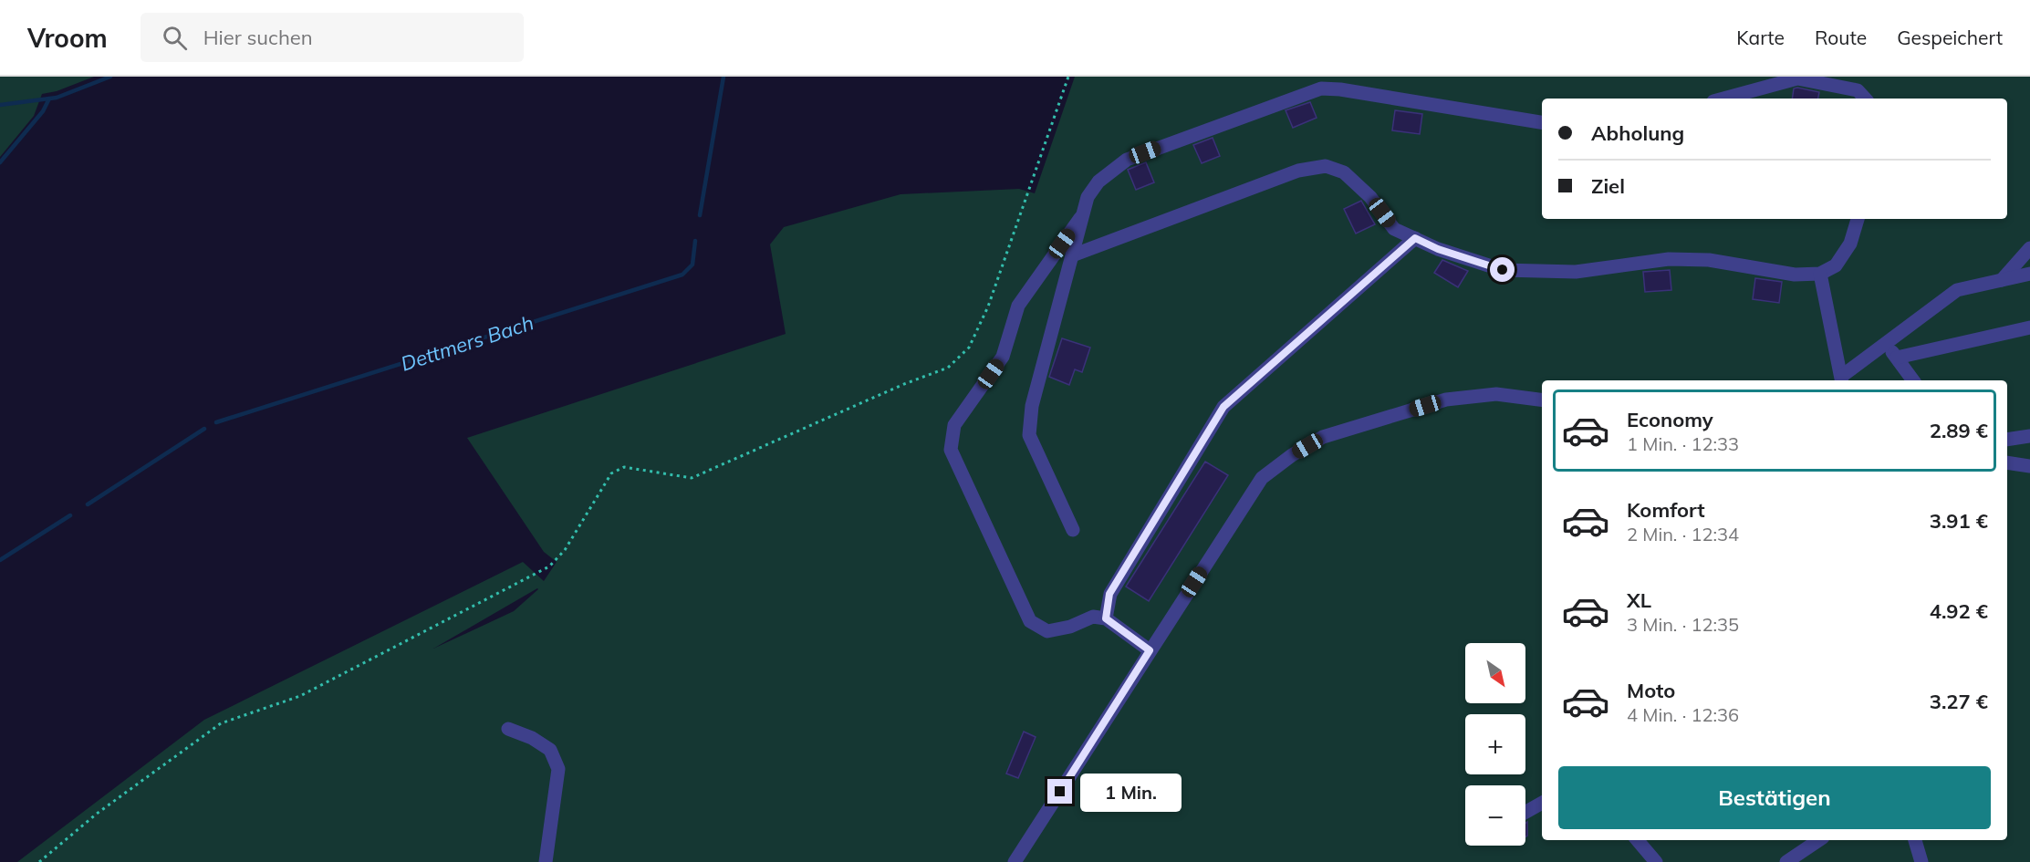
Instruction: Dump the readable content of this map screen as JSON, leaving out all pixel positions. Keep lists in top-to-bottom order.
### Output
{
  "water": ["Dettmers Bach"],
  "north": "bottom right",
  "page": {
    "header": "Vroom",
    "search": "Hier suchen",
    "nav": ["Karte", "Route", "Gespeichert"],
    "banner": ["Abholung", "Ziel"],
    "list": [
      {
        "name": "Economy",
        "note": "1 Min. · 12:33",
        "value": "2.89 €"
      },
      {
        "name": "Komfort",
        "note": "2 Min. · 12:34",
        "value": "3.91 €"
      },
      {
        "name": "XL",
        "note": "3 Min. · 12:35",
        "value": "4.92 €"
      },
      {
        "name": "Moto",
        "note": "4 Min. · 12:36",
        "value": "3.27 €"
      }
    ],
    "map_buttons": ["+", "−"],
    "buttons": "Bestätigen",
    "bubble": "1 Min."
  }
}
